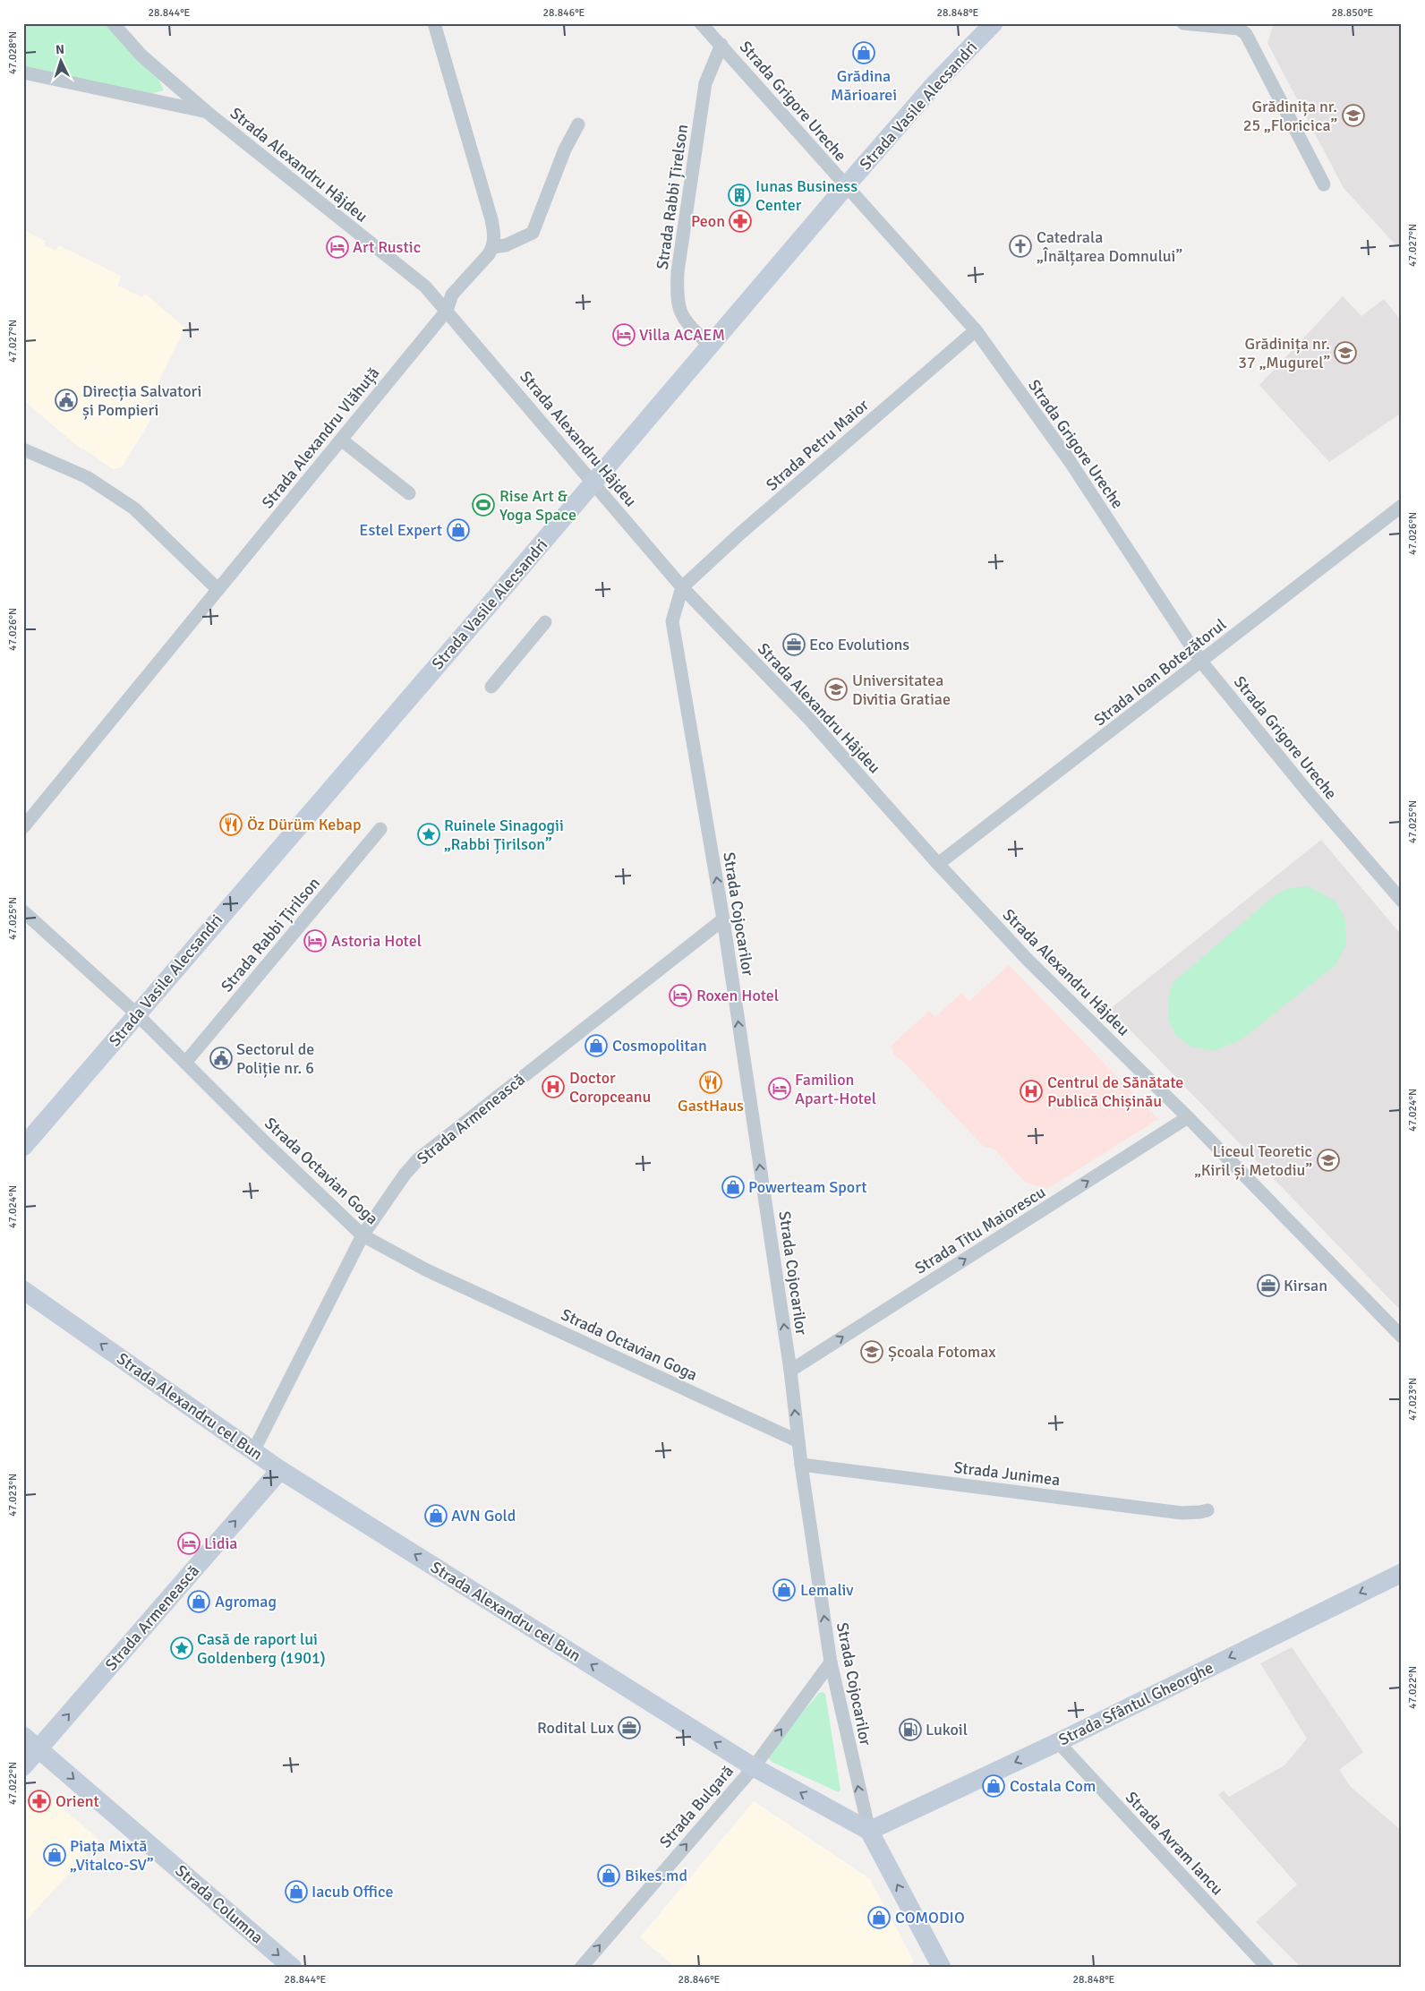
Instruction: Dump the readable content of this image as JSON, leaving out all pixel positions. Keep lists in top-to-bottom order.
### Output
{
  "streets": {
    "main road": [
      "Strada Vasile Alecsandri",
      "Strada Armenească",
      "Strada Alexandru cel Bun",
      "Strada Sfântul Gheorghe",
      "Strada Columna"
    ],
    "street": [
      "Strada Grigore Ureche",
      "Strada Alexandru Hâjdeu",
      "Strada Rabbi Țirelson",
      "Strada Alexandru Vlăhuță",
      "Strada Petru Maior",
      "Strada Ioan Botezătorul",
      "Strada Cojocarilor",
      "Strada Rabbi Țirilson",
      "Strada Octavian Goga",
      "Strada Titu Maiorescu",
      "Strada Junimea",
      "Strada Bulgară",
      "Strada Avram Iancu"
    ]
  },
  "crossings": [
    ["Strada Grigore Ureche", "Strada Vasile Alecsandri"],
    ["Strada Grigore Ureche", "Strada Rabbi Țirelson"],
    ["Strada Grigore Ureche", "Strada Petru Maior"],
    ["Strada Grigore Ureche", "Strada Ioan Botezătorul"],
    ["Strada Vasile Alecsandri", "Strada Alexandru Hâjdeu"],
    ["Strada Vasile Alecsandri", "Strada Rabbi Țirelson"],
    ["Strada Vasile Alecsandri", "Strada Octavian Goga"],
    ["Strada Alexandru Hâjdeu", "Strada Alexandru Vlăhuță"],
    ["Strada Alexandru Hâjdeu", "Strada Petru Maior"],
    ["Strada Alexandru Hâjdeu", "Strada Ioan Botezătorul"],
    ["Strada Alexandru Hâjdeu", "Strada Cojocarilor"],
    ["Strada Alexandru Hâjdeu", "Strada Titu Maiorescu"],
    ["Strada Petru Maior", "Strada Cojocarilor"],
    ["Strada Cojocarilor", "Strada Armenească"],
    ["Strada Cojocarilor", "Strada Octavian Goga"],
    ["Strada Cojocarilor", "Strada Titu Maiorescu"],
    ["Strada Cojocarilor", "Strada Alexandru cel Bun"],
    ["Strada Cojocarilor", "Strada Junimea"],
    ["Strada Cojocarilor", "Strada Sfântul Gheorghe"],
    ["Strada Cojocarilor", "Strada Bulgară"],
    ["Strada Rabbi Țirilson", "Strada Octavian Goga"],
    ["Strada Armenească", "Strada Octavian Goga"],
    ["Strada Armenească", "Strada Alexandru cel Bun"],
    ["Strada Armenească", "Strada Columna"],
    ["Strada Alexandru cel Bun", "Strada Sfântul Gheorghe"],
    ["Strada Alexandru cel Bun", "Strada Bulgară"],
    ["Strada Sfântul Gheorghe", "Strada Avram Iancu"]
  ],
  "one_way": [
    "Strada Cojocarilor",
    "Strada Titu Maiorescu",
    "Strada Alexandru cel Bun",
    "Strada Sfântul Gheorghe",
    "Strada Bulgară",
    "Strada Columna"
  ],
  "places": {
    "shop": [
      "Grădina Mărioarei",
      "Estel Expert",
      "Cosmopolitan",
      "Powerteam Sport",
      "AVN Gold",
      "Lemaliv",
      "Agromag",
      "Costala Com",
      "Piața Mixtă „Vitalco-SV”",
      "Bikes.md",
      "Iacub Office",
      "COMODIO"
    ],
    "school or university": [
      "Grădinița nr. 25 „Floricica”",
      "Grădinița nr. 37 „Mugurel”",
      "Universitatea Divitia Gratiae",
      "Liceul Teoretic „Kiril și Metodiu”",
      "Școala Fotomax"
    ],
    "building": ["Iunas Business Center"],
    "pharmacy": ["Peon", "Orient"],
    "church": ["Catedrala „Înălțarea Domnului”"],
    "hotel": [
      "Art Rustic",
      "Villa ACAEM",
      "Astoria Hotel",
      "Roxen Hotel",
      "Familion Apart-Hotel",
      "Lidia"
    ],
    "public building": ["Direcția Salvatori și Pompieri", "Sectorul de Poliție nr. 6"],
    "sports": ["Rise Art & Yoga Space"],
    "office": ["Eco Evolutions", "Kirsan", "Rodital Lux"],
    "restaurant": ["Öz Dürüm Kebap", "GastHaus"],
    "place": ["Ruinele Sinagogii „Rabbi Țirilson”", "Casă de raport lui Goldenberg (1901)"],
    "hospital": ["Doctor Coropceanu", "Centrul de Sănătate Publică Chișinău"],
    "fuel station": ["Lukoil"]
  },
  "north": "top",
  "coordinates": [
    "28.844°E",
    "28.846°E",
    "28.848°E",
    "28.850°E",
    "47.028°N",
    "47.027°N",
    "47.026°N",
    "47.025°N",
    "47.024°N",
    "47.023°N",
    "47.022°N"
  ]
}
